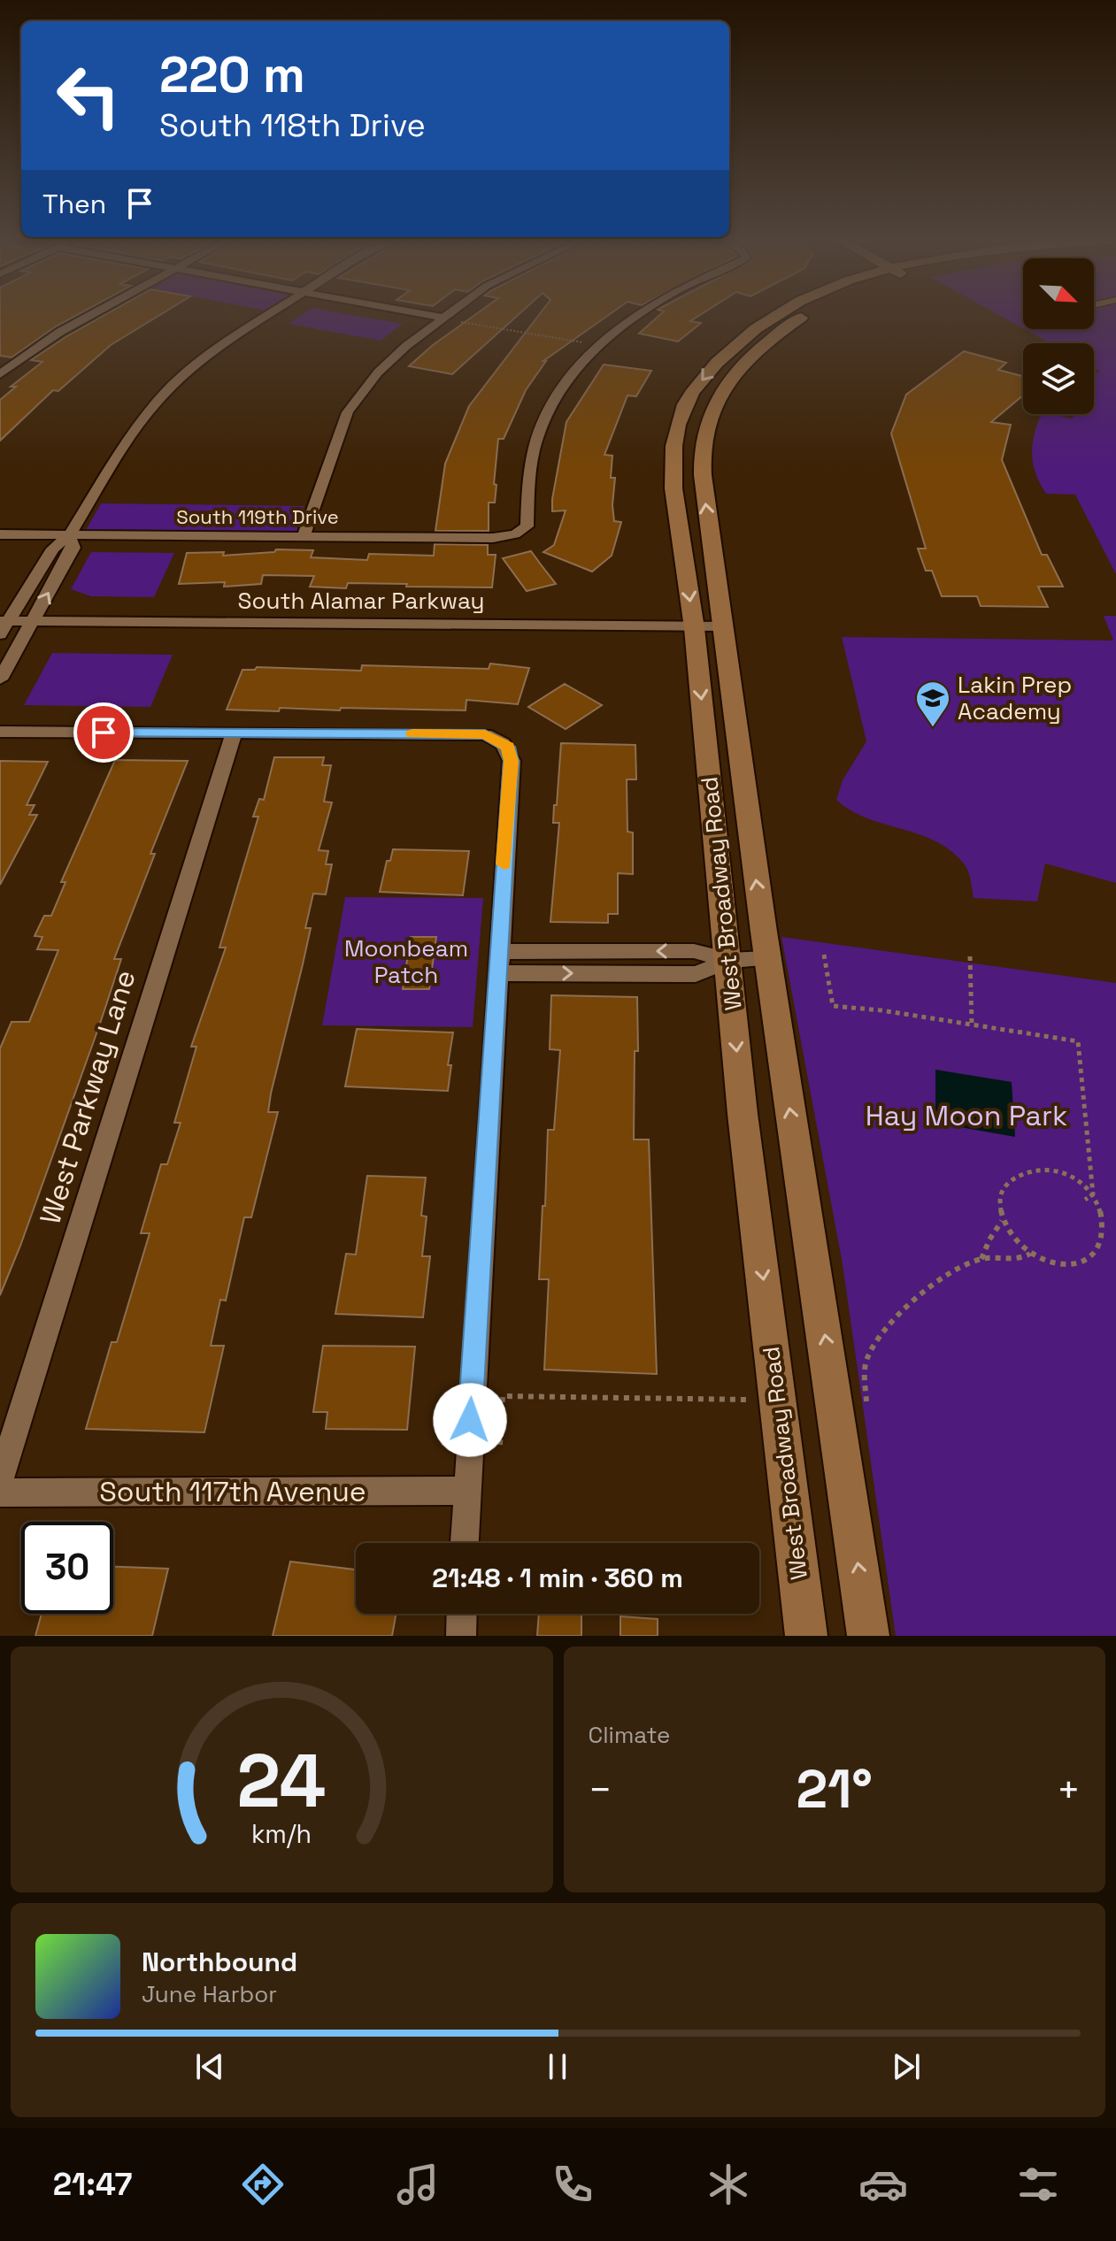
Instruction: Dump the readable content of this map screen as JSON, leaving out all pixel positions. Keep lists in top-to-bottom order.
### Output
{
  "streets": {
    "main road": ["West Broadway Road"],
    "street": [
      "South 119th Drive",
      "South Alamar Parkway",
      "West Parkway Lane",
      "South 117th Avenue"
    ]
  },
  "crossings": [
    ["South Alamar Parkway", "West Broadway Road"]
  ],
  "parks": ["Moonbeam Patch", "Hay Moon Park"],
  "places": {
    "school or university": ["Lakin Prep Academy"]
  },
  "north": "bottom right",
  "page": {
    "turn": ["220 m", "South 118th Drive"],
    "then": "Then",
    "limit": "30",
    "trip": "21:48 · 1 min · 360 m",
    "tile": "Climate",
    "heat": ["−", "21°", "+"],
    "song": ["Northbound", "June Harbor"],
    "tabs": "21:47",
    "gauge": ["24", "km/h"]
  }
}
